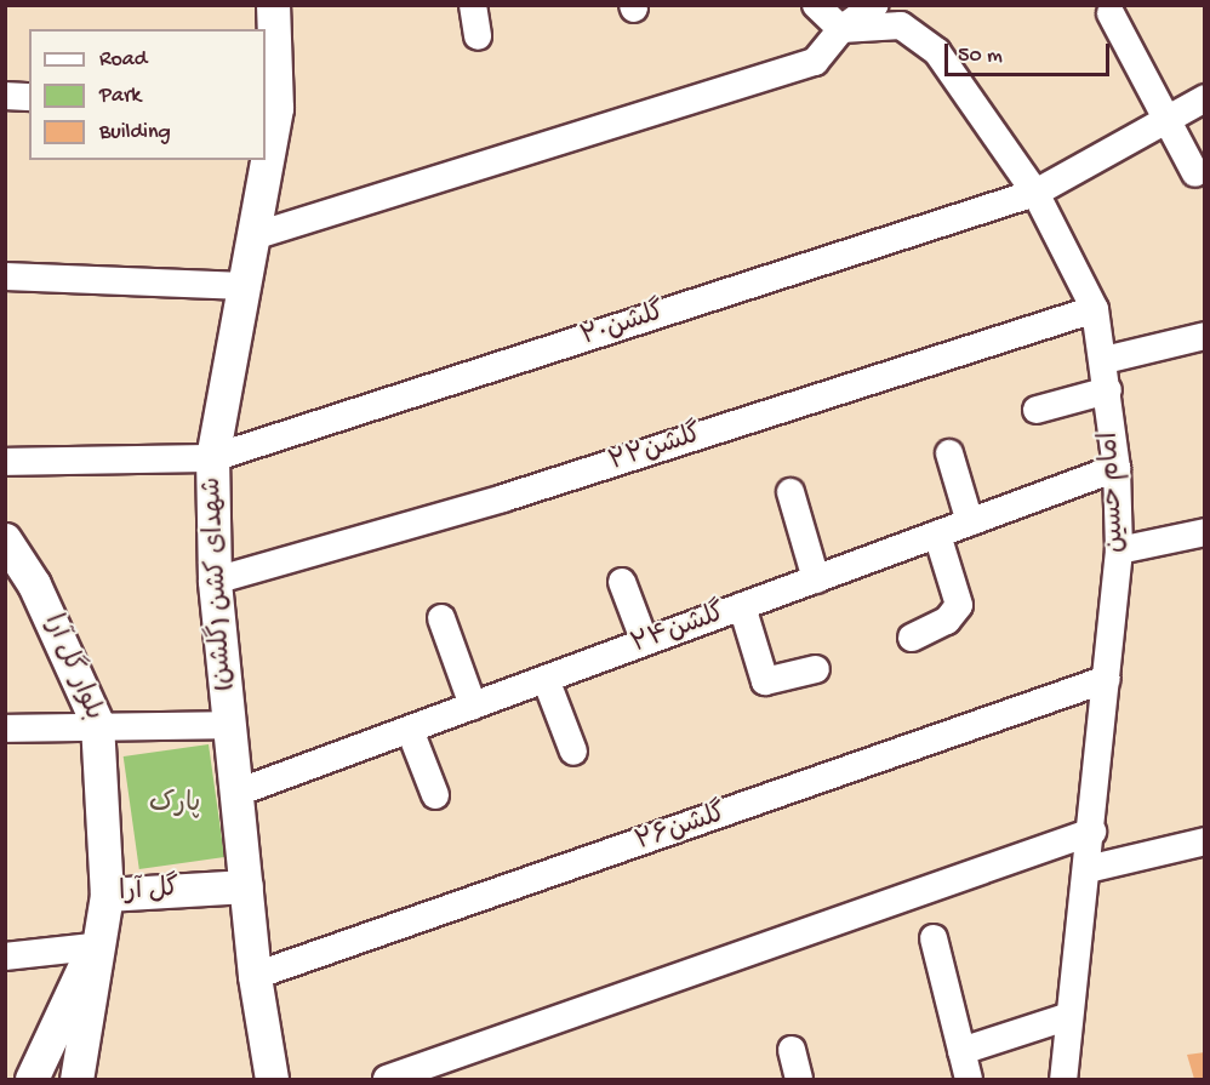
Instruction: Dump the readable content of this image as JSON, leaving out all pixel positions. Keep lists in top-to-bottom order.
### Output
{
  "streets": {
    "street": [
      "گلشن۲۰",
      "گلشن۲۲",
      "امام حسین",
      "شهدای کشن (گلشن)",
      "گلشن۲۴",
      "بلوار گل آرا",
      "گلشن۲۶",
      "گل آرا"
    ]
  },
  "crossings": [
    ["گلشن۲۰", "امام حسین"],
    ["گلشن۲۰", "شهدای کشن (گلشن)"],
    ["گلشن۲۲", "امام حسین"],
    ["گلشن۲۲", "شهدای کشن (گلشن)"],
    ["امام حسین", "گلشن۲۴"],
    ["امام حسین", "گلشن۲۶"],
    ["شهدای کشن (گلشن)", "گلشن۲۴"],
    ["شهدای کشن (گلشن)", "گلشن۲۶"],
    ["شهدای کشن (گلشن)", "گل آرا"],
    ["بلوار گل آرا", "گل آرا"]
  ],
  "parks": ["پارک"],
  "legend": ["Road", "Park", "Building"],
  "scale_bar": "50 m"
}
